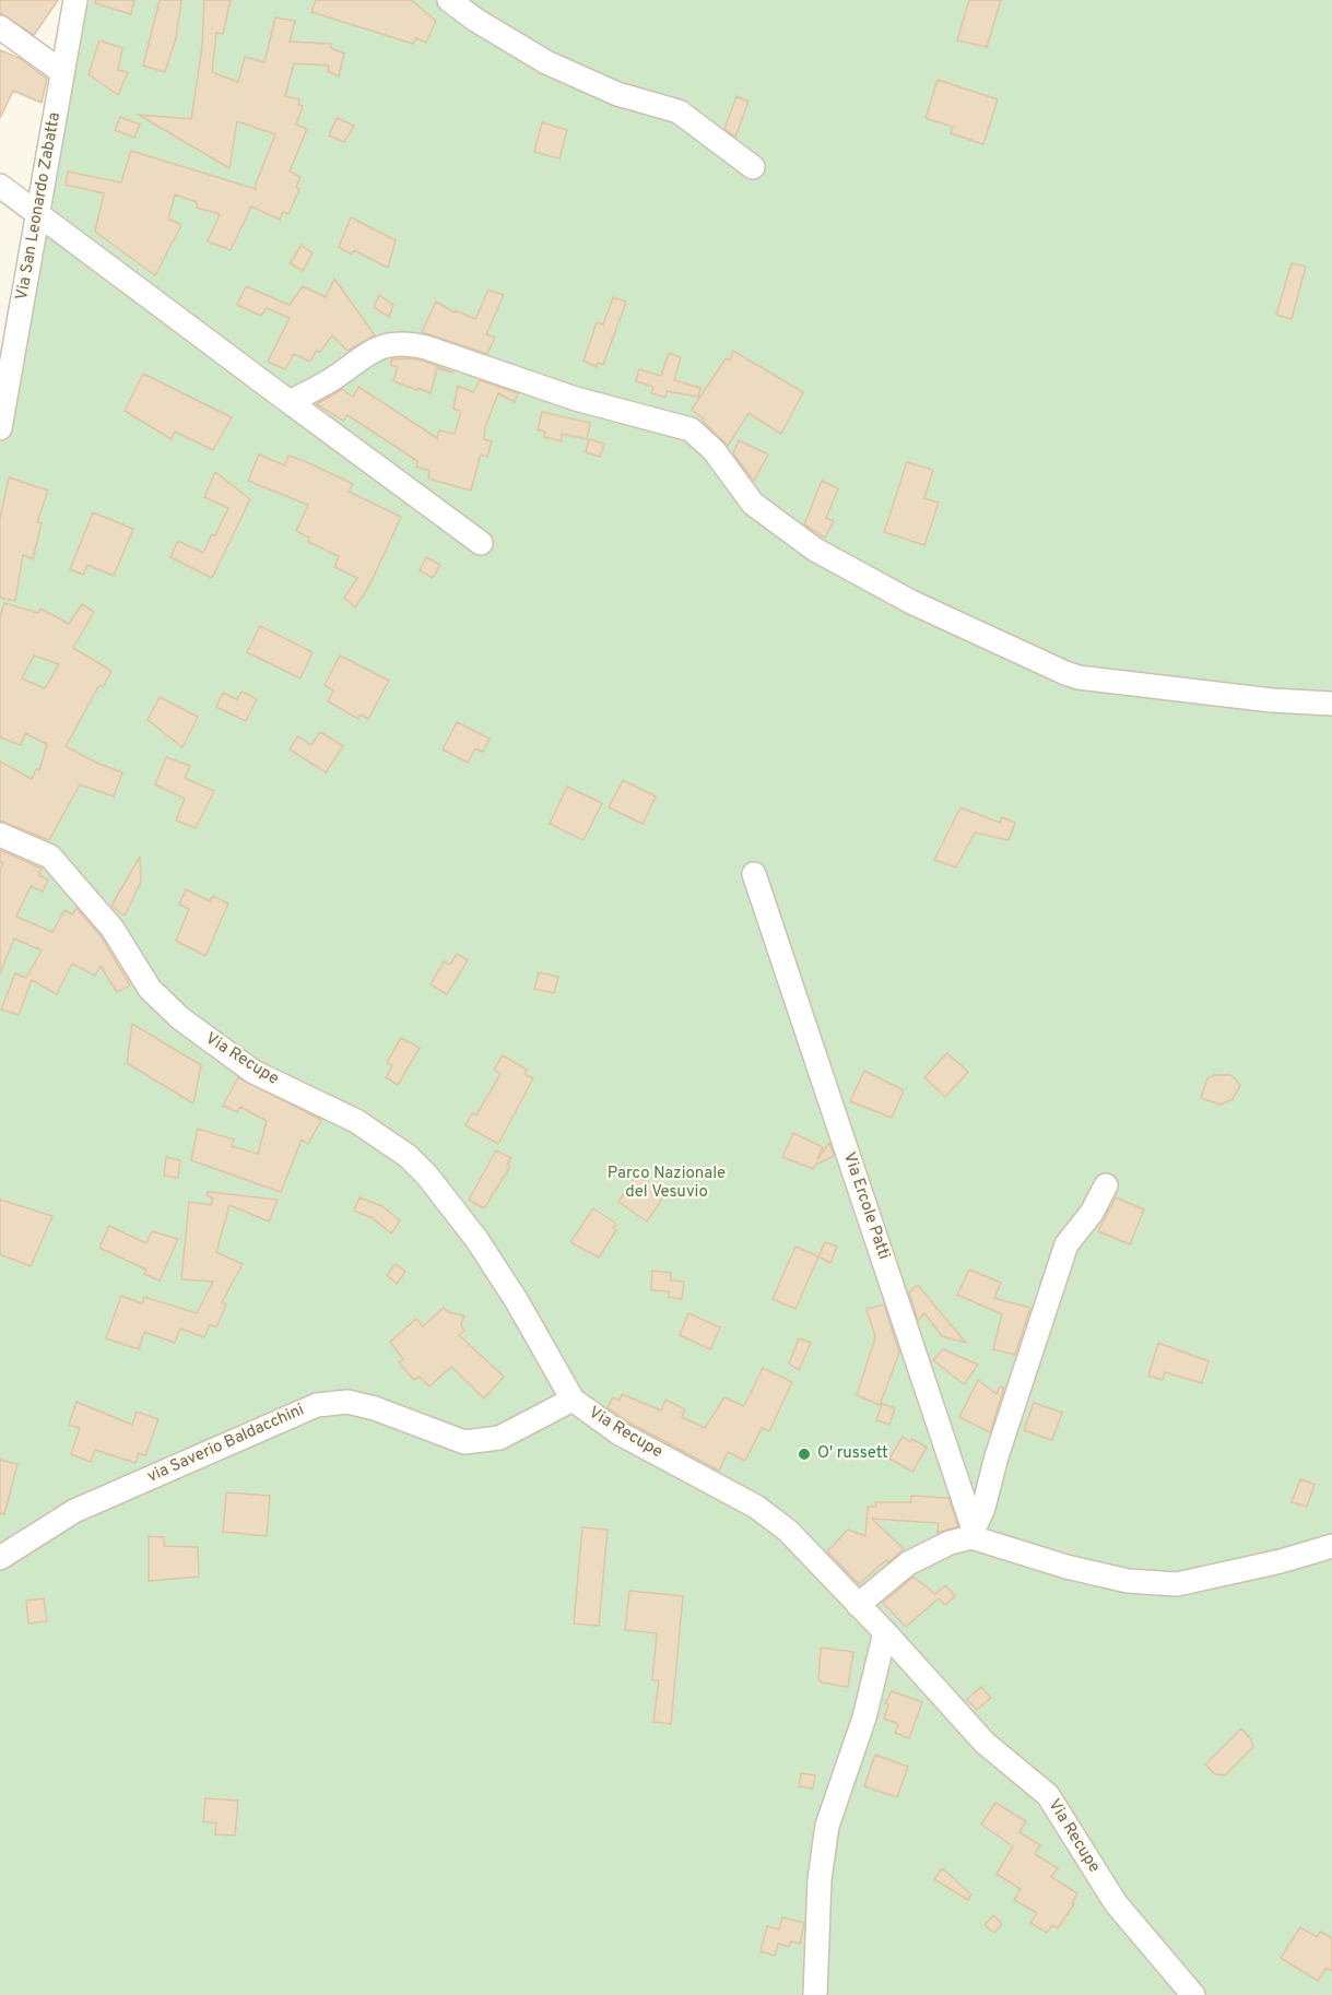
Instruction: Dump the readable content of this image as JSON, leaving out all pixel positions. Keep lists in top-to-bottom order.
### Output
{
  "streets": {
    "street": [
      "Via San Leonardo Zabatta",
      "Via Recupe",
      "Via Ercole Patti",
      "via Saverio Baldacchini"
    ]
  },
  "crossings": [
    ["Via Recupe", "via Saverio Baldacchini"]
  ],
  "parks": ["Parco Nazionale del Vesuvio"],
  "places": ["O' russett"]
}
